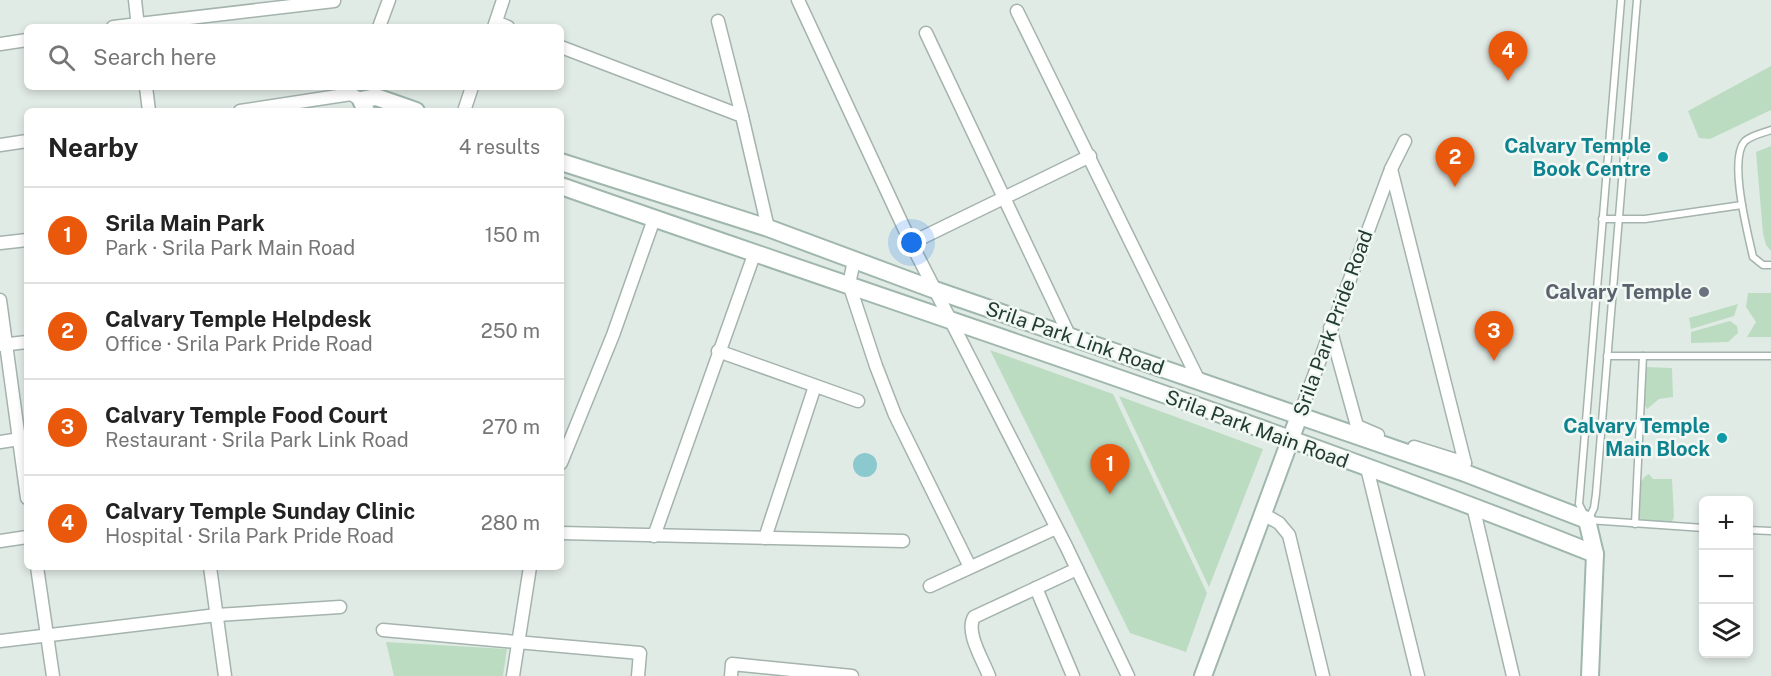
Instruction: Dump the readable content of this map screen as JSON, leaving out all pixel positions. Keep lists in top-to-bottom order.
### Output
{
  "streets": {
    "street": ["Srila Park Pride Road", "Srila Park Link Road", "Srila Park Main Road"]
  },
  "crossings": [
    ["Srila Park Pride Road", "Srila Park Link Road"],
    ["Srila Park Pride Road", "Srila Park Main Road"]
  ],
  "places": ["Calvary Temple Book Centre", "Calvary Temple", "Calvary Temple Main Block"],
  "page": {
    "search": "Search here",
    "pins": [
      "4",
      "2",
      "3",
      "1"
    ],
    "heading": ["Nearby", "4 results"],
    "list": [
      {
        "mark": "1",
        "name": "Srila Main Park",
        "note": "Park · Srila Park Main Road",
        "value": "150 m"
      },
      {
        "mark": "2",
        "name": "Calvary Temple Helpdesk",
        "note": "Office · Srila Park Pride Road",
        "value": "250 m"
      },
      {
        "mark": "3",
        "name": "Calvary Temple Food Court",
        "note": "Restaurant · Srila Park Link Road",
        "value": "270 m"
      },
      {
        "mark": "4",
        "name": "Calvary Temple Sunday Clinic",
        "note": "Hospital · Srila Park Pride Road",
        "value": "280 m"
      }
    ],
    "map_buttons": ["+", "−"]
  }
}
